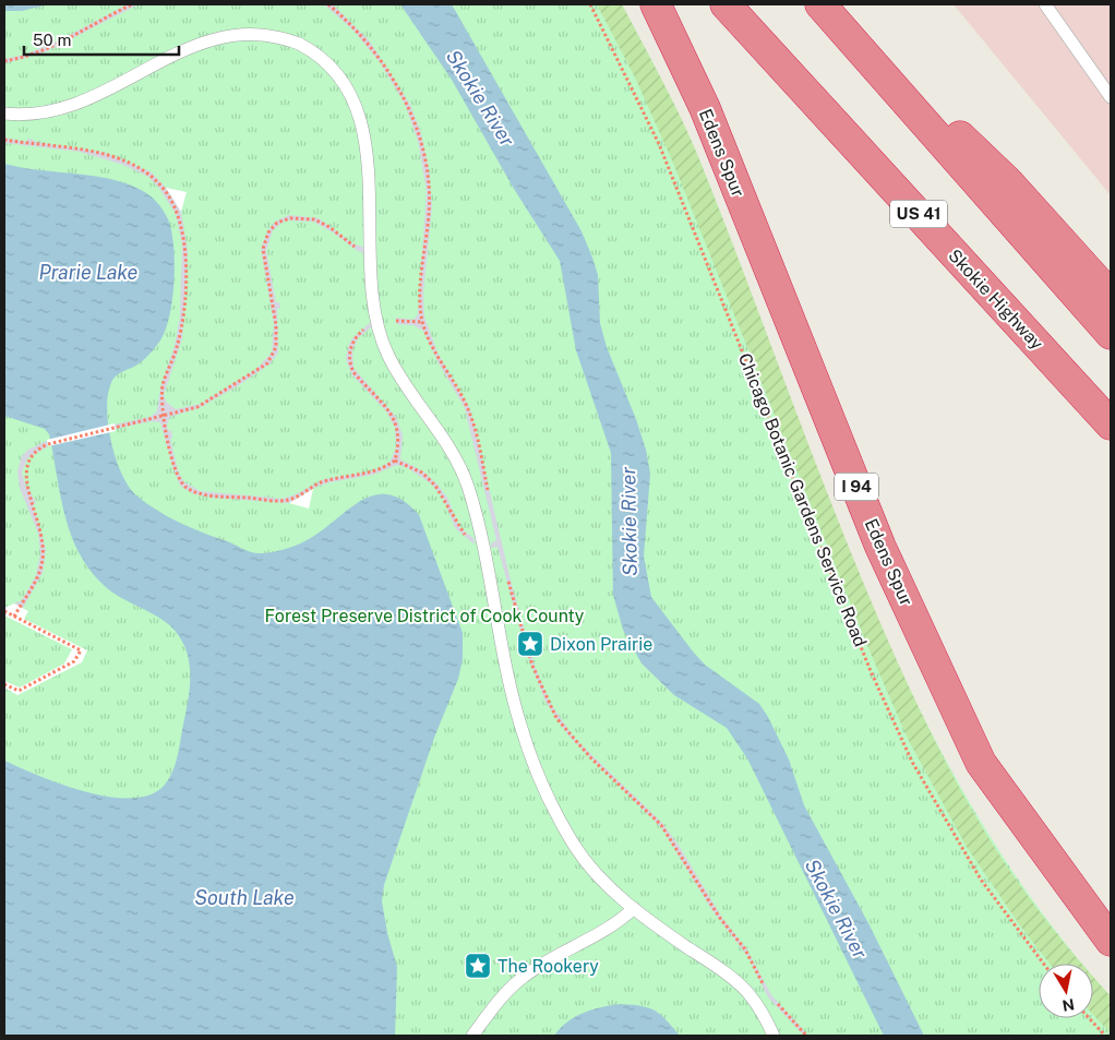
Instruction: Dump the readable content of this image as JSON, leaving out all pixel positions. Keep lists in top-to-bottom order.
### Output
{
  "streets": {
    "highway": [
      "Edens Spur",
      "US 41",
      "Skokie Highway",
      "I 94"
    ],
    "path": ["Chicago Botanic Gardens Service Road"]
  },
  "water": ["Skokie River", "Prarie Lake", "South Lake"],
  "parks": ["Forest Preserve District of Cook County"],
  "places": {
    "place": ["Dixon Prairie", "The Rookery"]
  },
  "scale_bar": "50 m",
  "north": "bottom"
}
